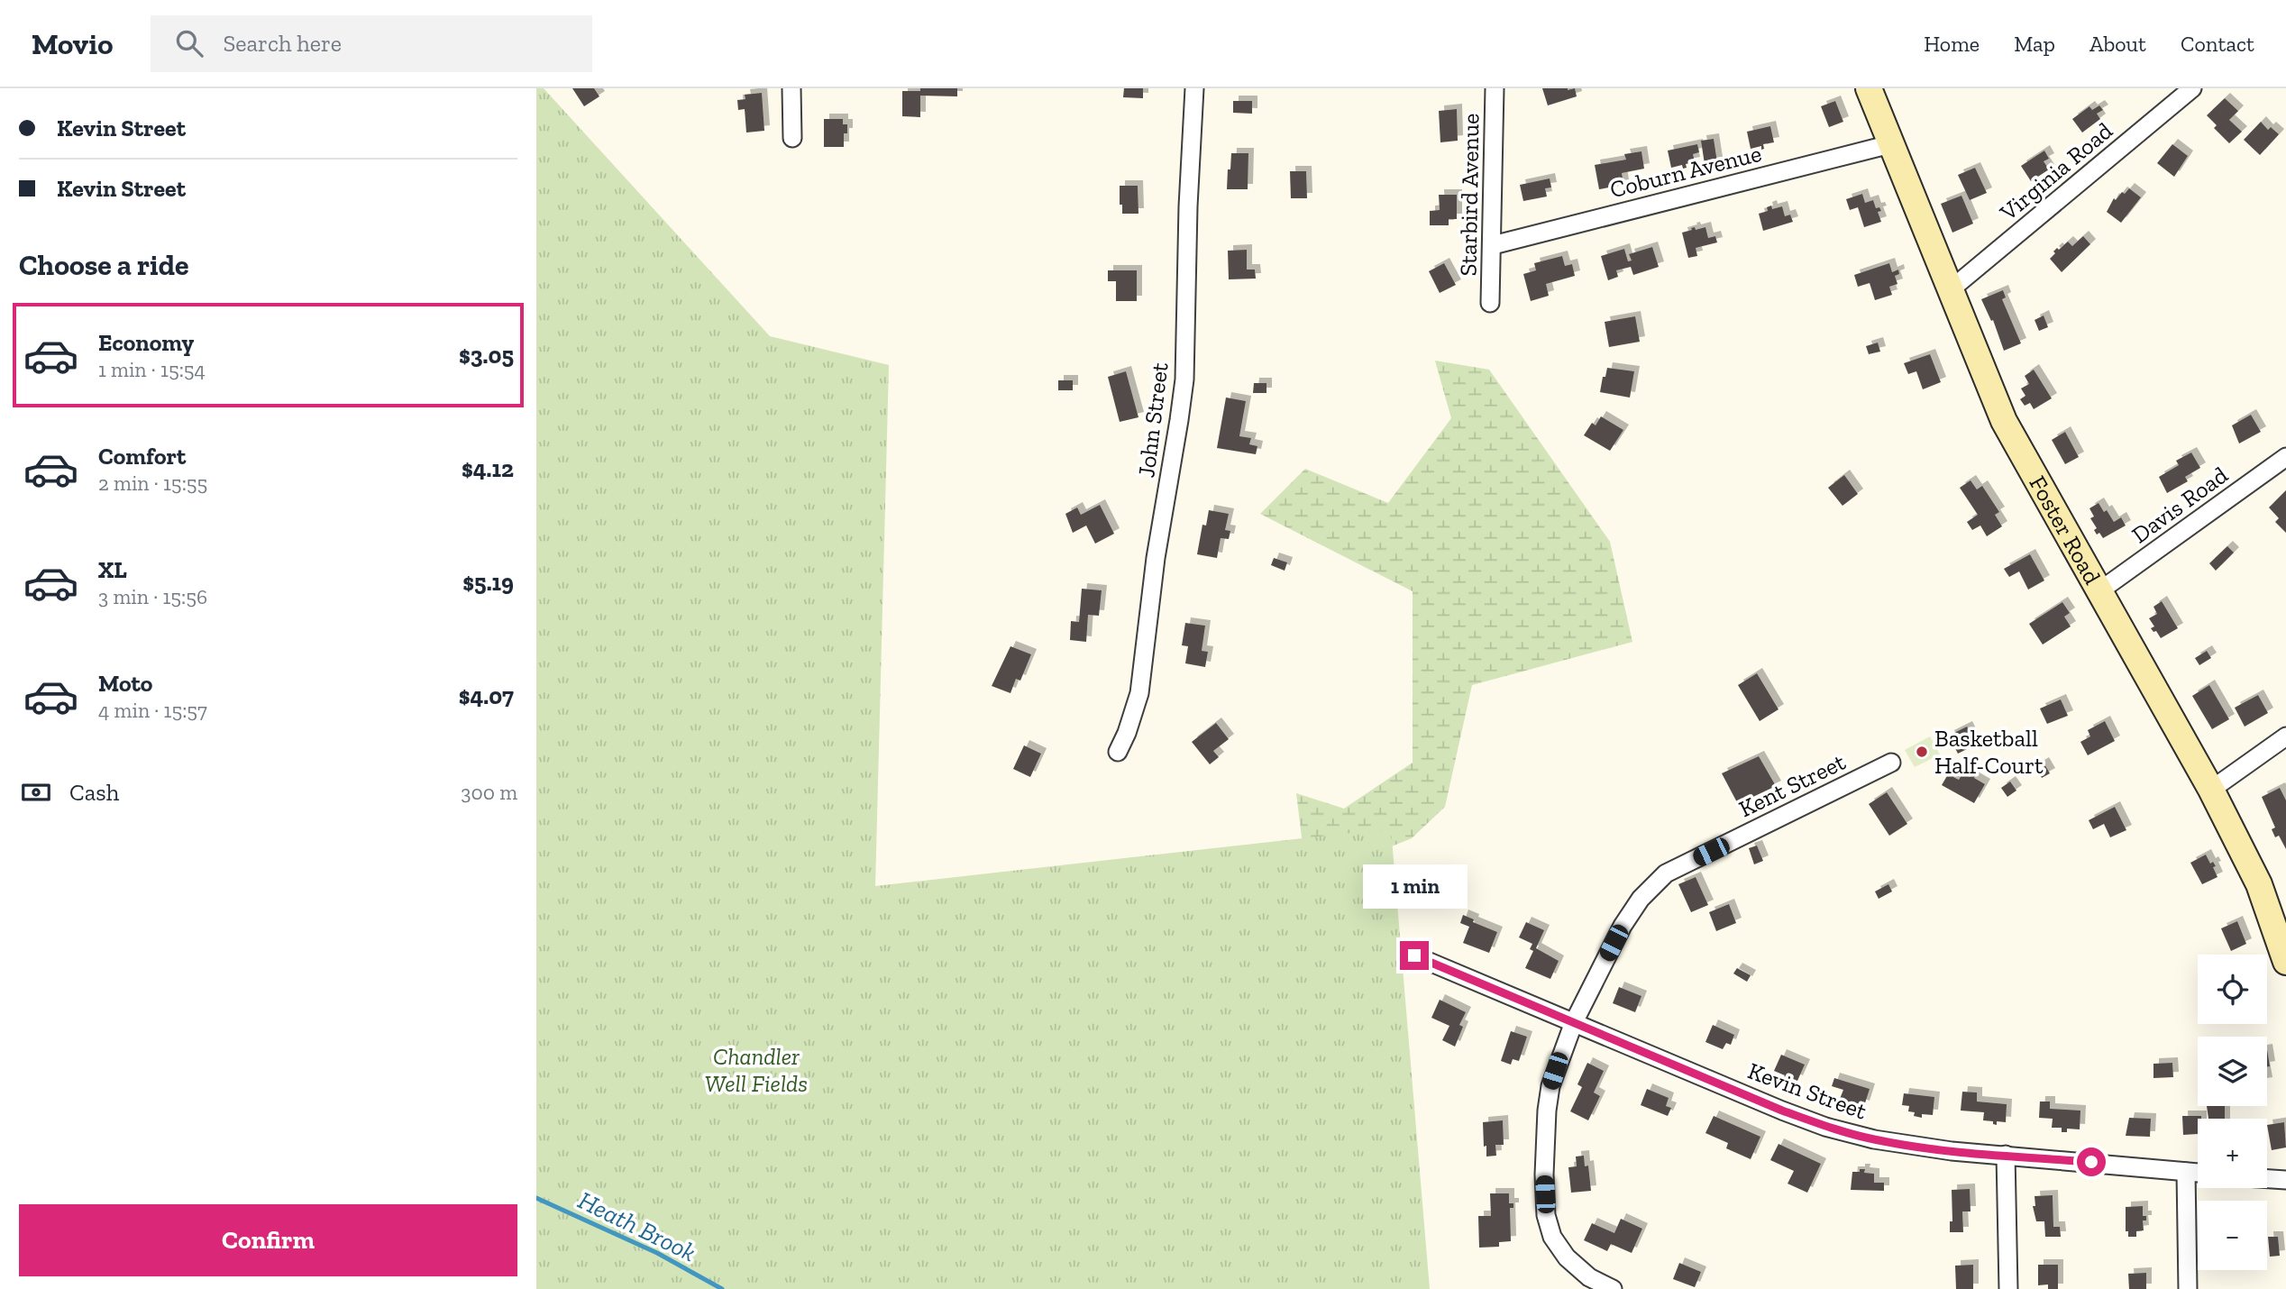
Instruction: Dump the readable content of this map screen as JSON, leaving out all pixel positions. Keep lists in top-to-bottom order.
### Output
{
  "streets": {
    "street": [
      "Coburn Avenue",
      "Virginia Road",
      "Starbird Avenue",
      "John Street",
      "Davis Road",
      "Foster Road",
      "Kent Street",
      "Kevin Street"
    ]
  },
  "crossings": [
    ["Coburn Avenue", "Starbird Avenue"],
    ["Coburn Avenue", "Foster Road"],
    ["Virginia Road", "Foster Road"],
    ["Davis Road", "Foster Road"],
    ["Kent Street", "Kevin Street"]
  ],
  "water": ["Heath Brook"],
  "parks": ["Chandler Well Fields"],
  "places": ["Basketball Half-Court"],
  "page": {
    "header": "Movio",
    "search": "Search here",
    "nav": [
      "Home",
      "Map",
      "About",
      "Contact"
    ],
    "banner": ["Kevin Street", "Kevin Street"],
    "heading": "Choose a ride",
    "list": [
      {
        "name": "Economy",
        "note": "1 min · 15:54",
        "value": "$3.05"
      },
      {
        "name": "Comfort",
        "note": "2 min · 15:55",
        "value": "$4.12"
      },
      {
        "name": "XL",
        "note": "3 min · 15:56",
        "value": "$5.19"
      },
      {
        "name": "Moto",
        "note": "4 min · 15:57",
        "value": "$4.07"
      }
    ],
    "pay": ["Cash", "300 m"],
    "bubble": "1 min",
    "map_buttons": ["+", "−"],
    "buttons": "Confirm"
  }
}
